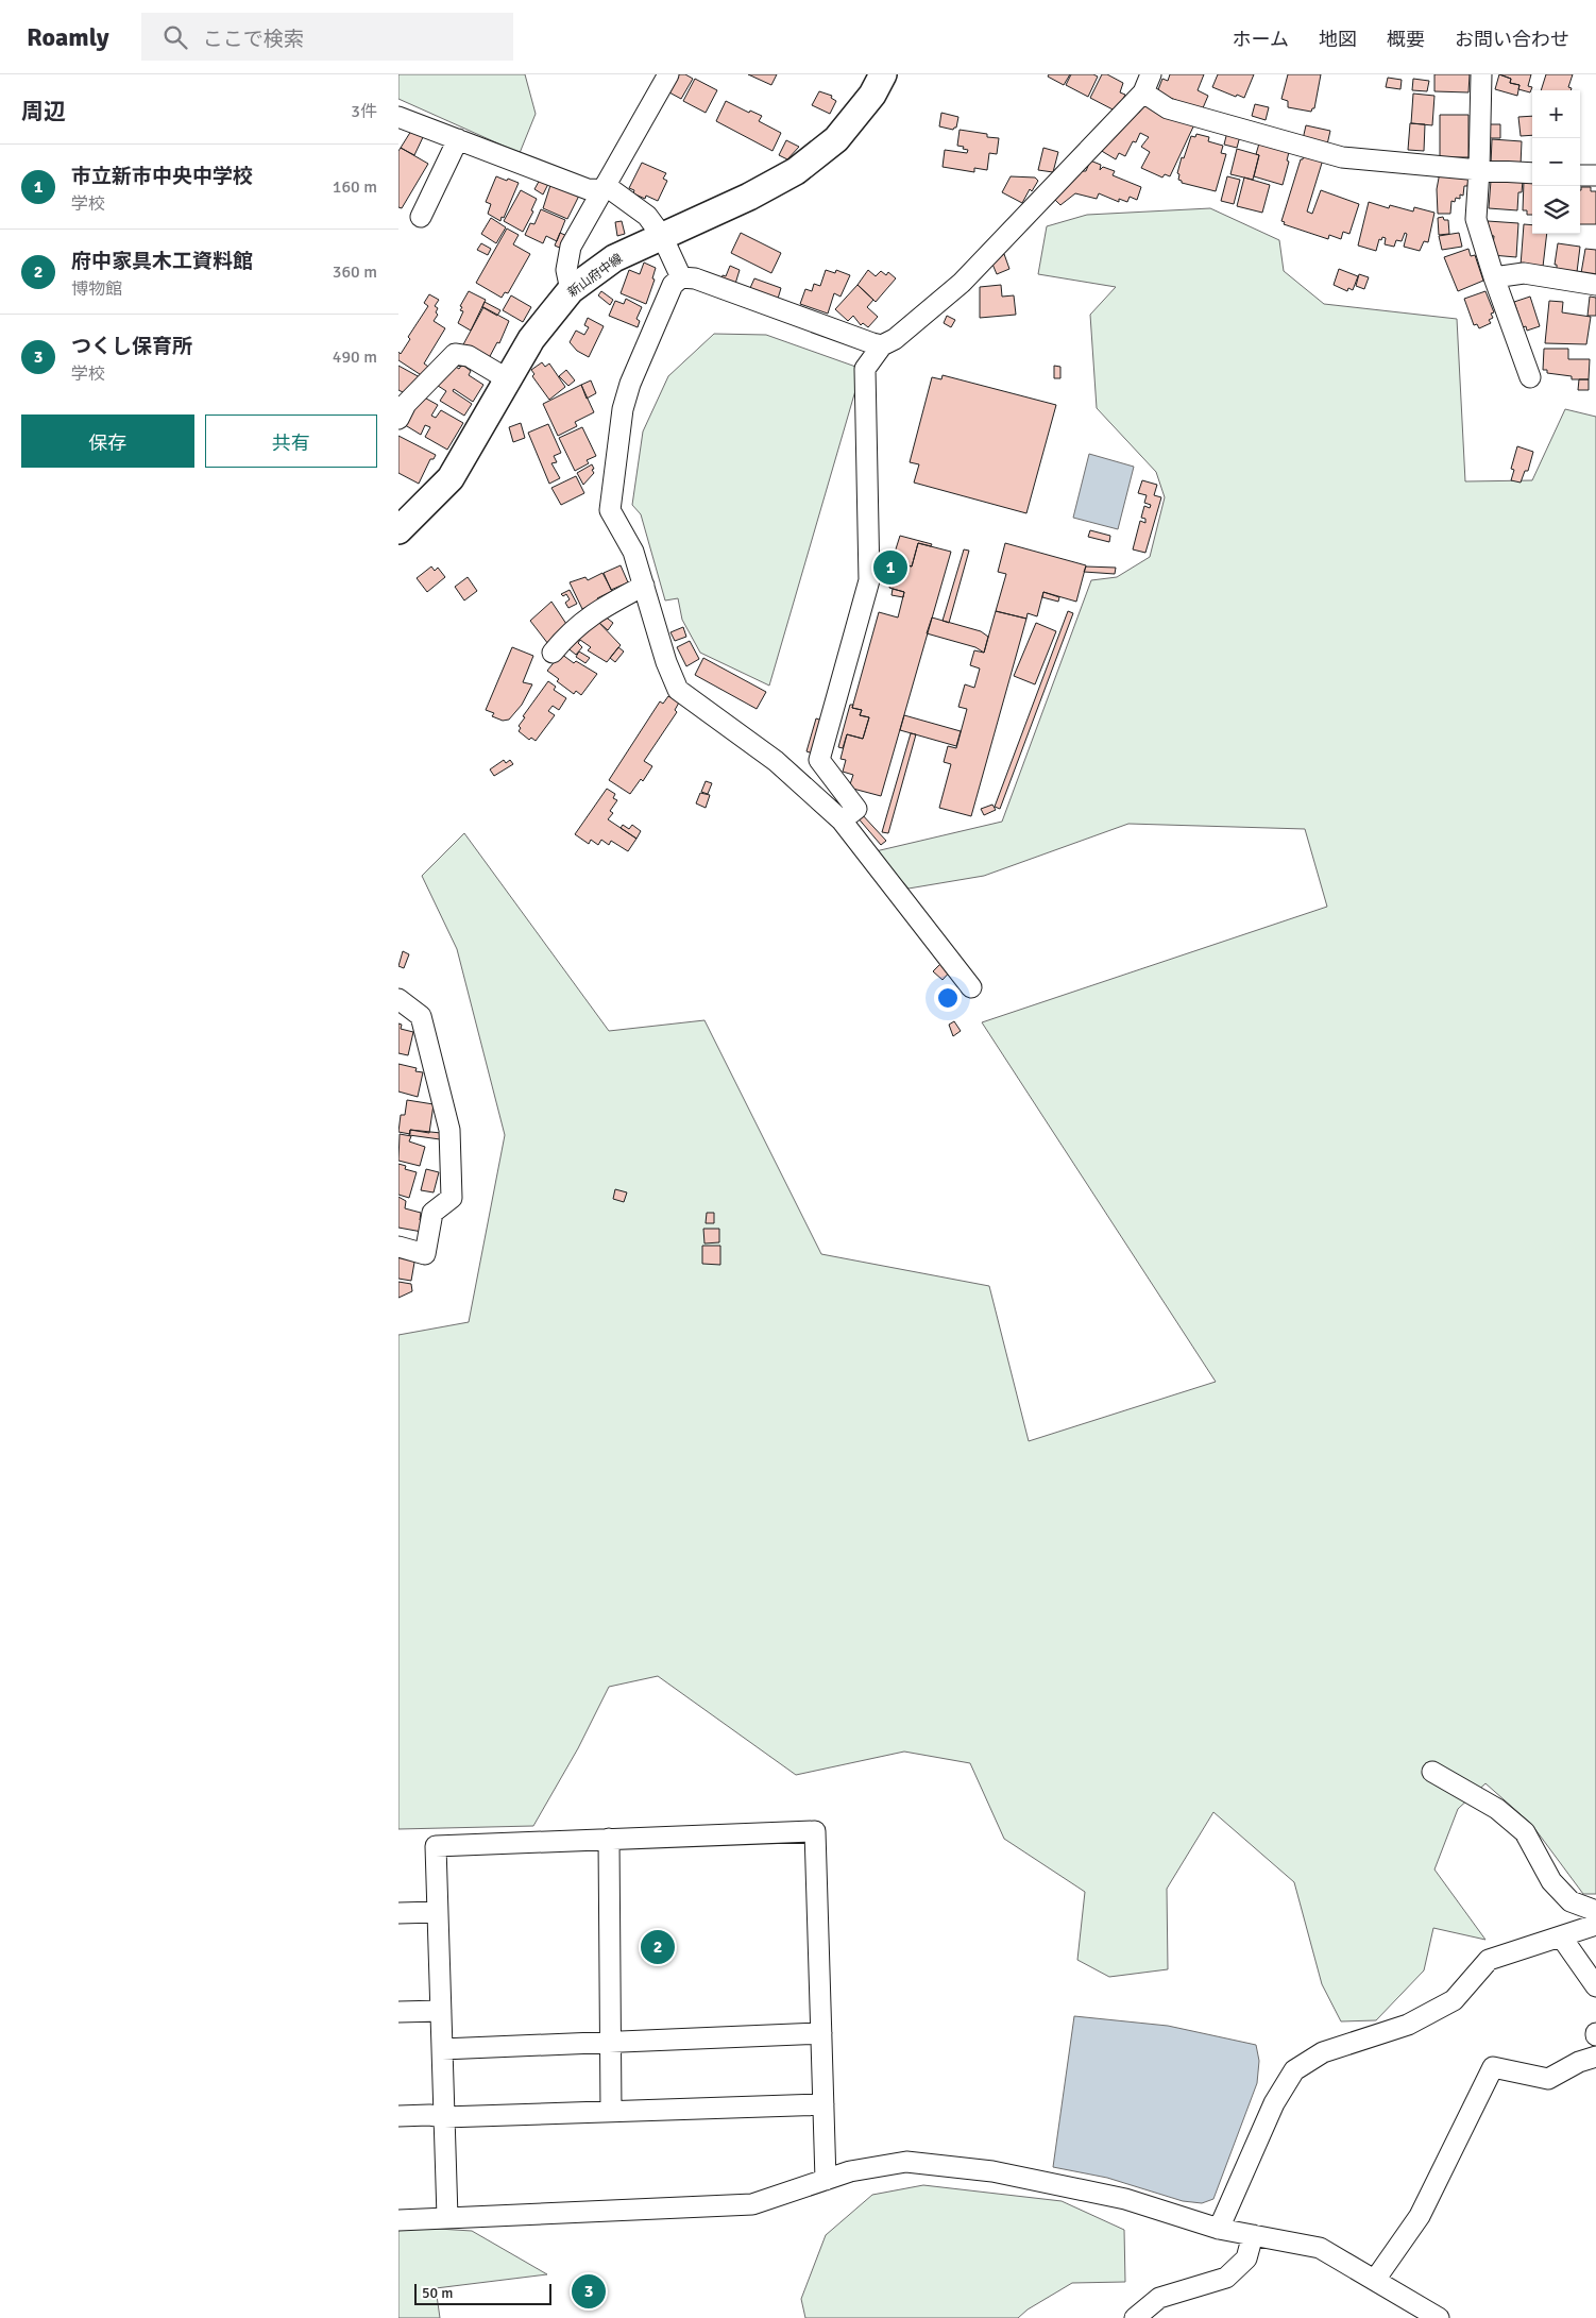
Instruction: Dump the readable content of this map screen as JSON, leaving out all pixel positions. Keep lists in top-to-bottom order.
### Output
{
  "streets": {
    "main road": ["新山府中線"]
  },
  "scale_bar": "50 m",
  "page": {
    "header": "Roamly",
    "search": "ここで検索",
    "nav": [
      "ホーム",
      "地図",
      "概要",
      "お問い合わせ"
    ],
    "heading": ["周辺", "3件"],
    "map_buttons": ["+", "−"],
    "list": [
      {
        "mark": "1",
        "name": "市立新市中央中学校",
        "note": "学校",
        "value": "160 m"
      },
      {
        "mark": "2",
        "name": "府中家具木工資料館",
        "note": "博物館",
        "value": "360 m"
      },
      {
        "mark": "3",
        "name": "つくし保育所",
        "note": "学校",
        "value": "490 m"
      }
    ],
    "buttons": ["保存", "共有"],
    "pins": ["1", "2", "3"],
    "scale": "50 m"
  }
}
